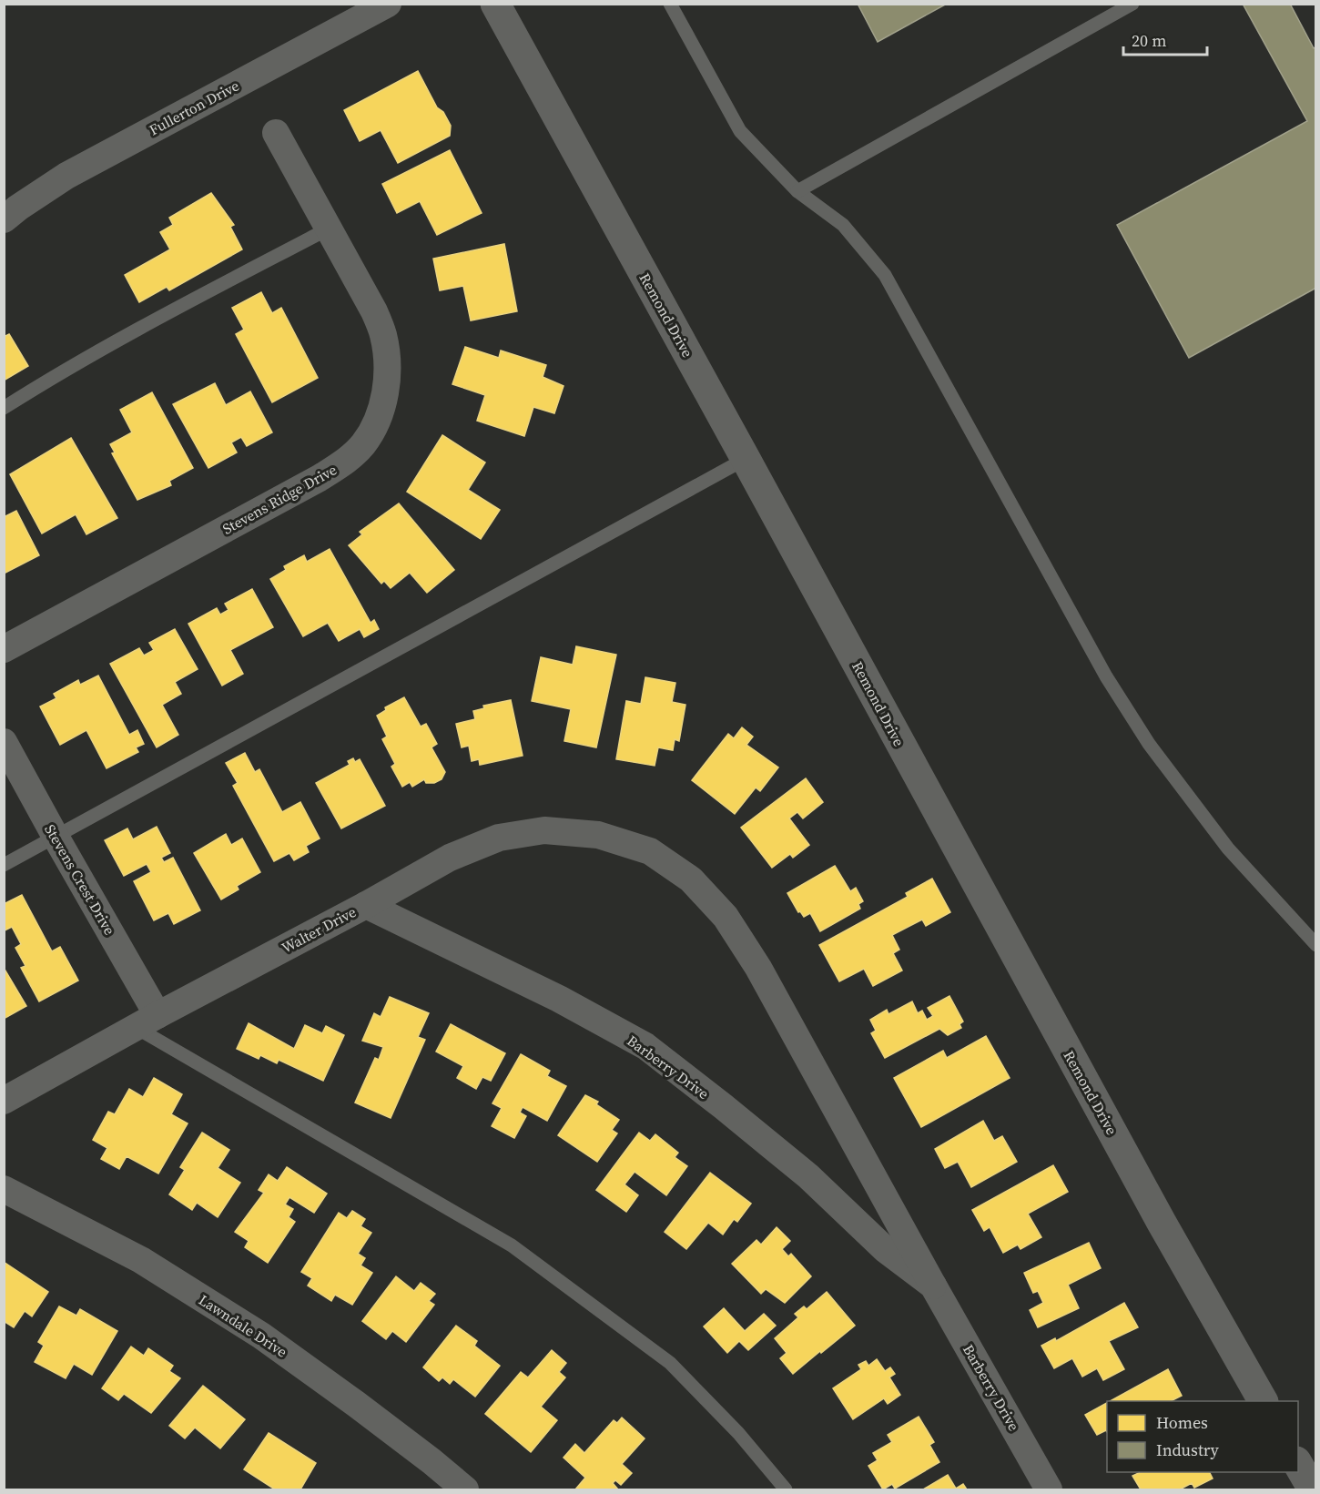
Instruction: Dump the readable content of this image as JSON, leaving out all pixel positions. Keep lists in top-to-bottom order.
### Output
{
  "streets": {
    "street": [
      "Fullerton Drive",
      "Remond Drive",
      "Stevens Ridge Drive",
      "Stevens Crest Drive",
      "Walter Drive",
      "Barberry Drive",
      "Lawndale Drive"
    ]
  },
  "crossings": [
    ["Stevens Crest Drive", "Walter Drive"],
    ["Walter Drive", "Barberry Drive"]
  ],
  "legend": ["Homes", "Industry"],
  "scale_bar": "20 m"
}
